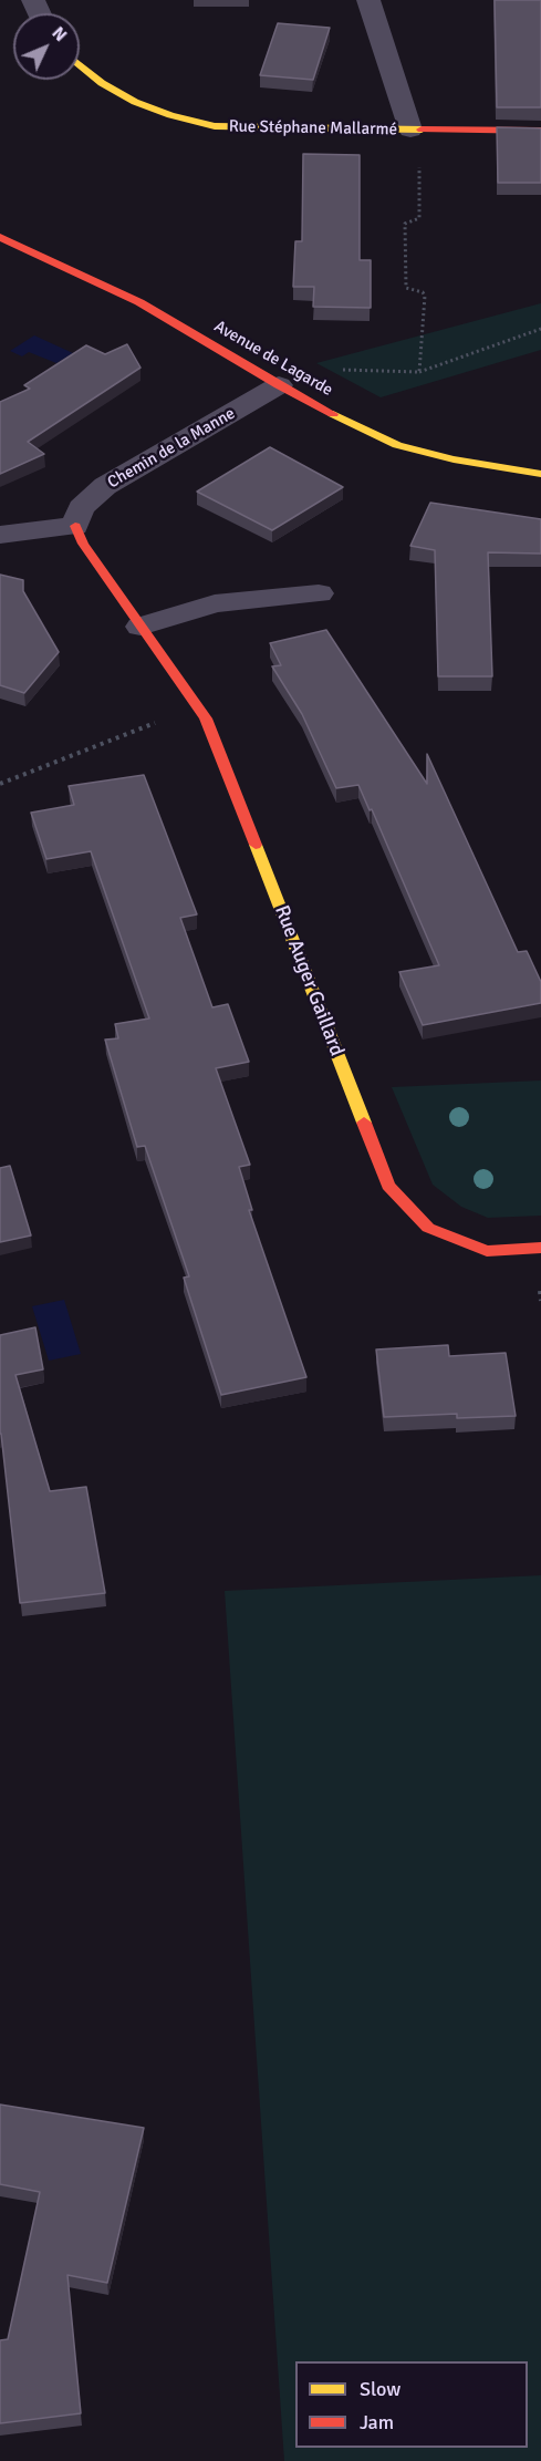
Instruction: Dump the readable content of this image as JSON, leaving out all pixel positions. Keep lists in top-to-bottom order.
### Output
{
  "streets": {
    "street": [
      "Rue Stéphane Mallarmé",
      "Avenue de Lagarde",
      "Chemin de la Manne",
      "Rue Auger Gaillard"
    ]
  },
  "crossings": [
    ["Avenue de Lagarde", "Chemin de la Manne"],
    ["Chemin de la Manne", "Rue Auger Gaillard"]
  ],
  "legend": ["Slow", "Jam"],
  "north": "top right"
}
